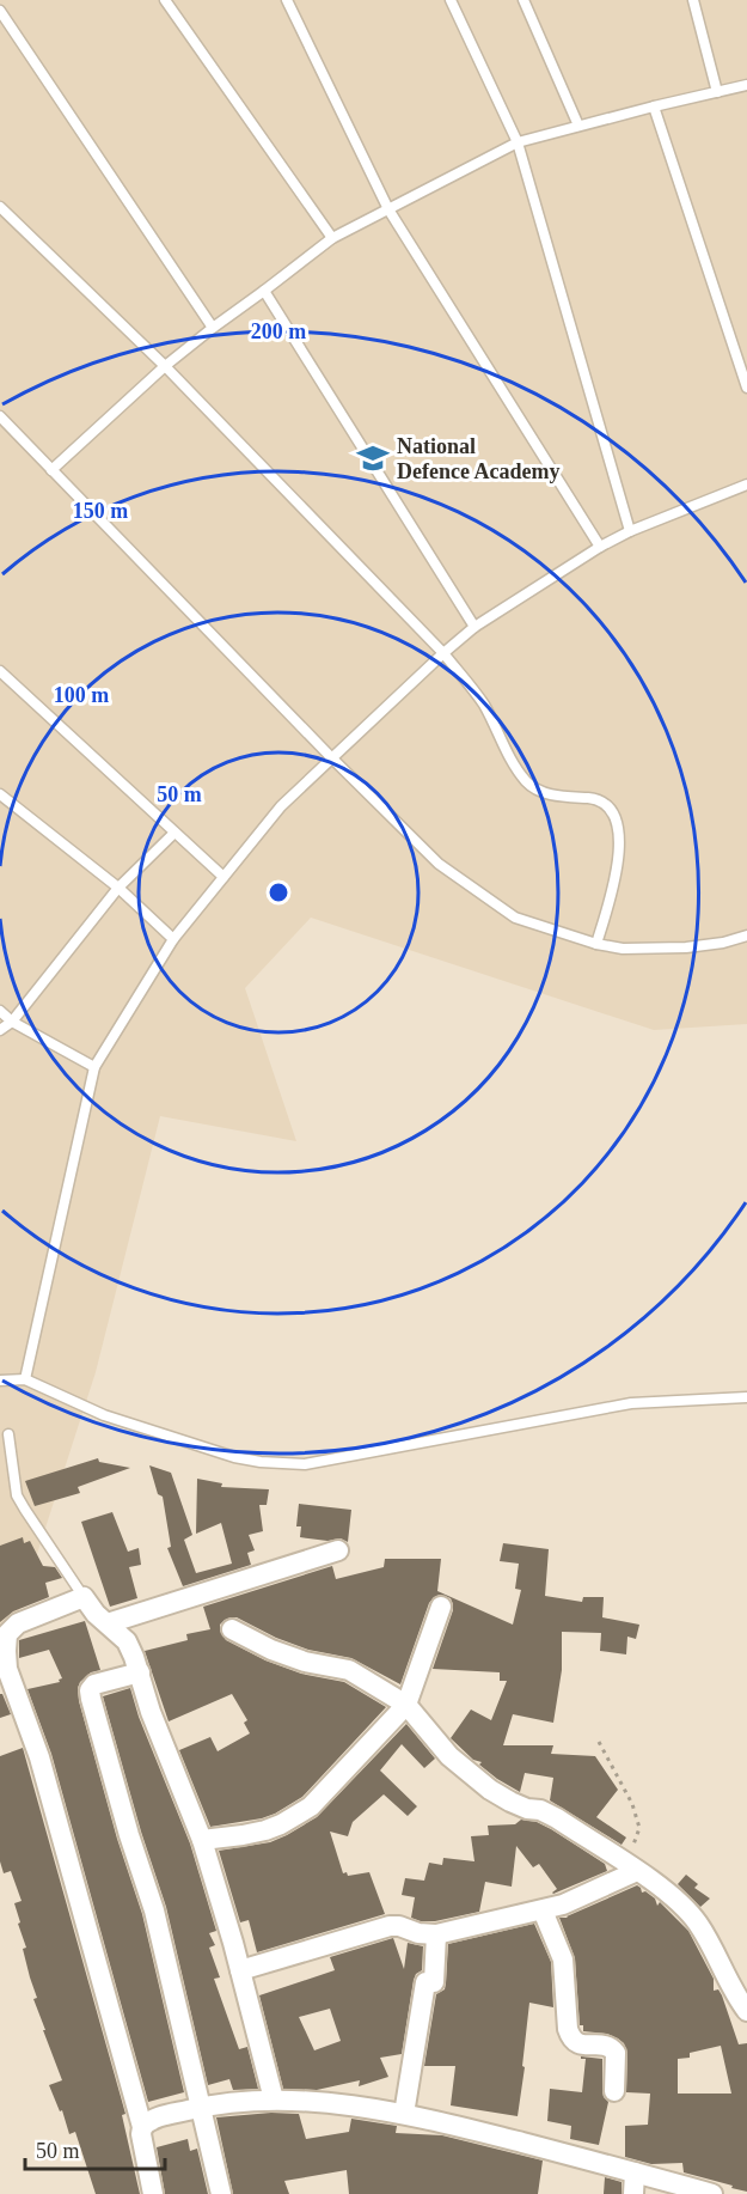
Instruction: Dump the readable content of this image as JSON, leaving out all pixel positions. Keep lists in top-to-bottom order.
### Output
{
  "places": {
    "school or university": ["National Defence Academy"]
  },
  "scale_bar": "50 m",
  "rings": [
    "200 m",
    "150 m",
    "100 m",
    "50 m"
  ]
}
